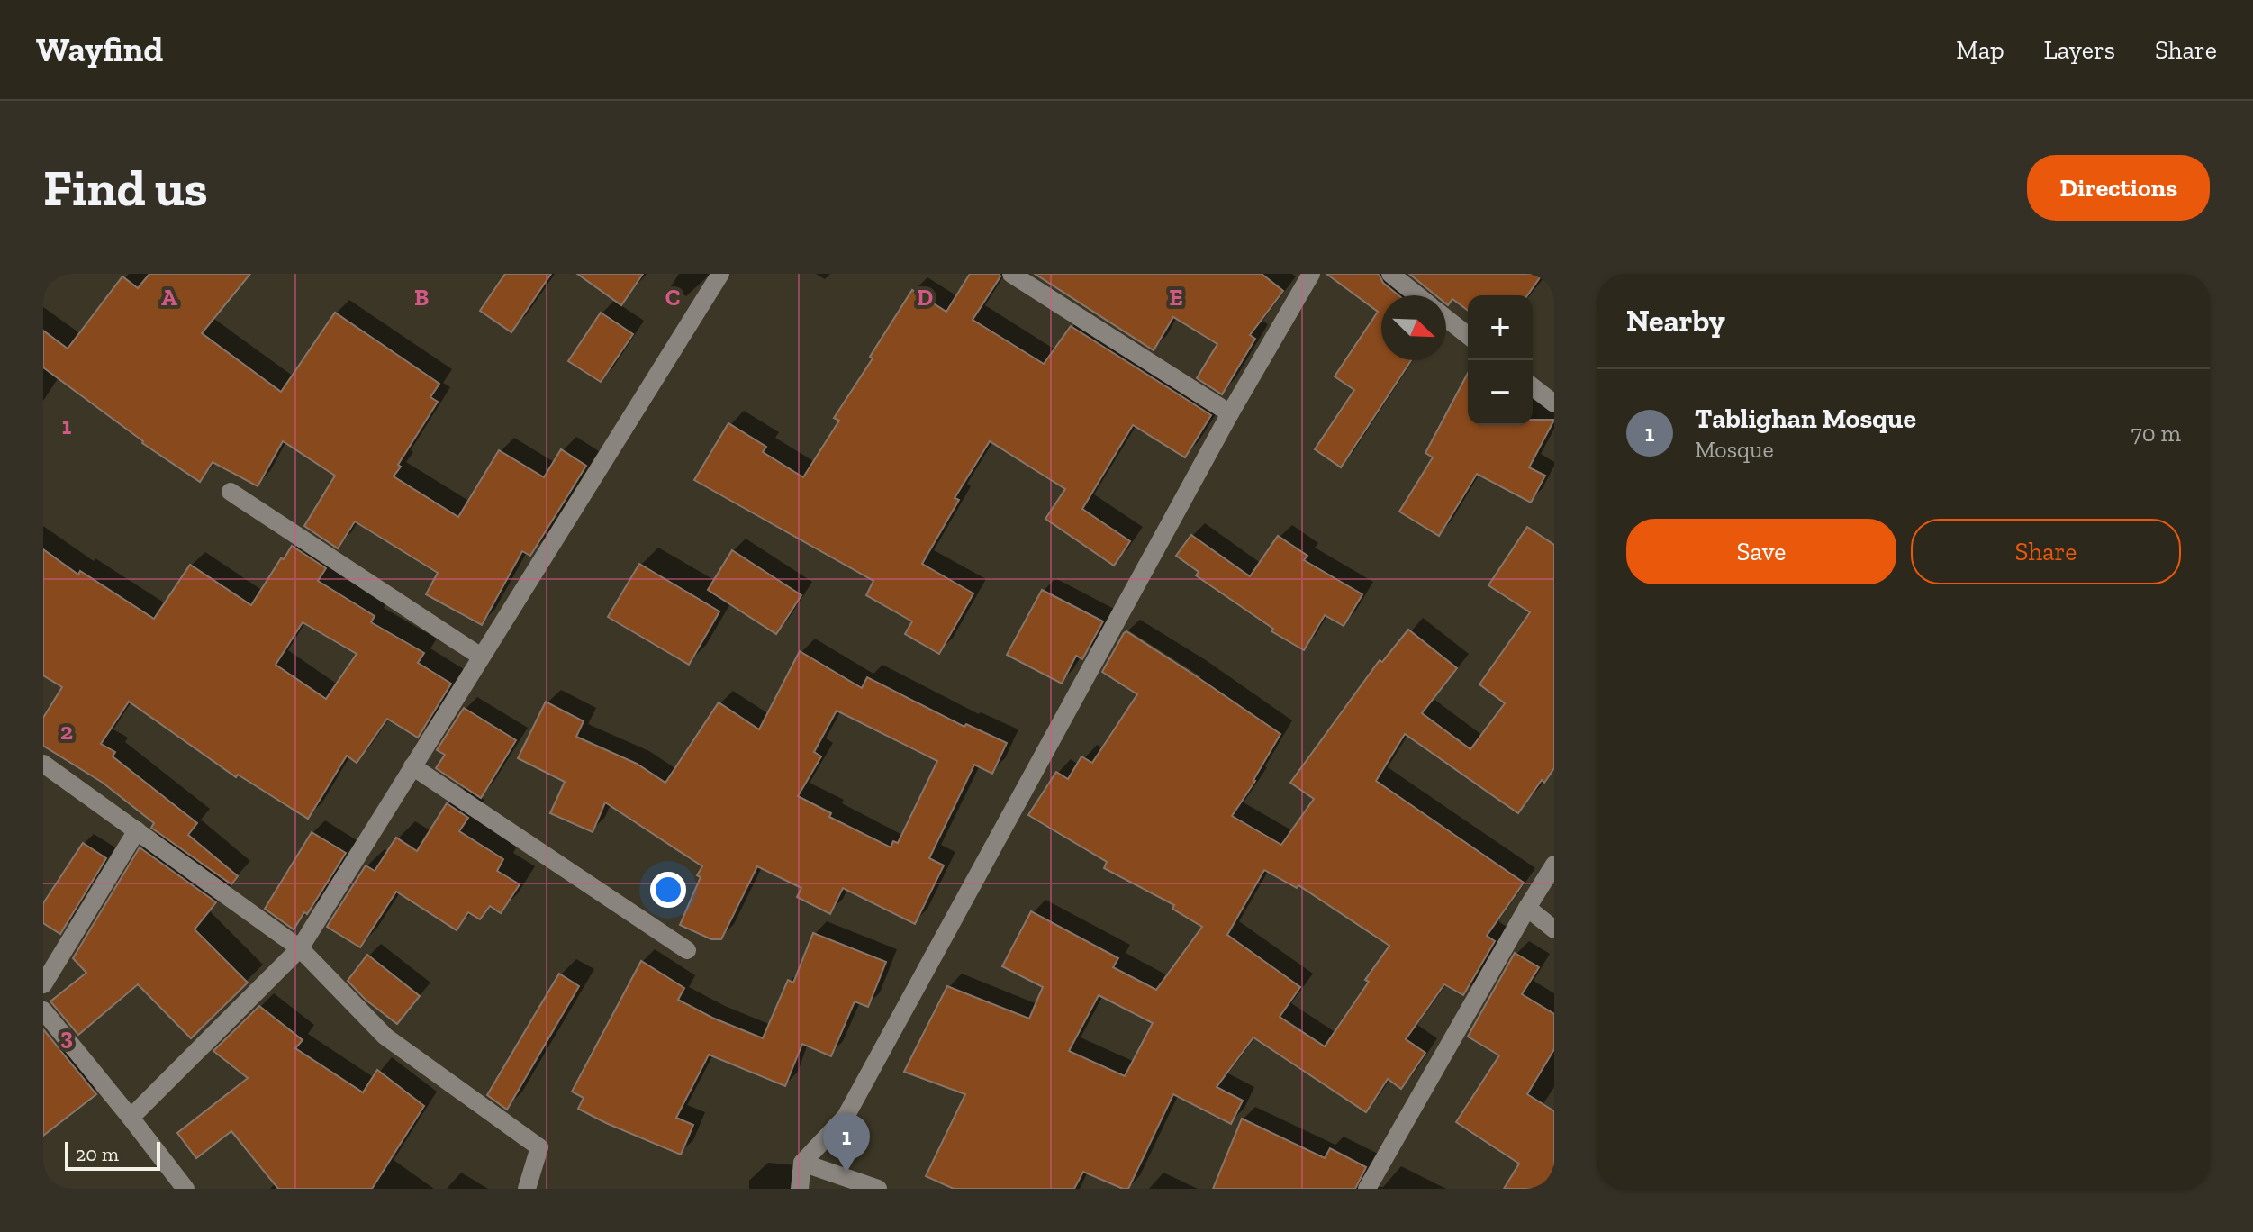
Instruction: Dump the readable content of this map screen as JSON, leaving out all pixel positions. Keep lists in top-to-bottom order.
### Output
{
  "scale_bar": "20 m",
  "north": "bottom right",
  "page": {
    "header": "Wayfind",
    "nav": ["Map", "Layers", "Share"],
    "buttons": [
      "Directions",
      ["Save", "Share"]
    ],
    "title": "Find us",
    "heading": "Nearby",
    "map_buttons": ["+", "−"],
    "list": [
      {
        "mark": "1",
        "name": "Tablighan Mosque",
        "note": "Mosque",
        "value": "70 m"
      }
    ],
    "pins": "1",
    "scale": "20 m"
  },
  "grid": {
    "columns": [
      "A",
      "B",
      "C",
      "D",
      "E"
    ],
    "rows": ["1", "2", "3"]
  }
}
